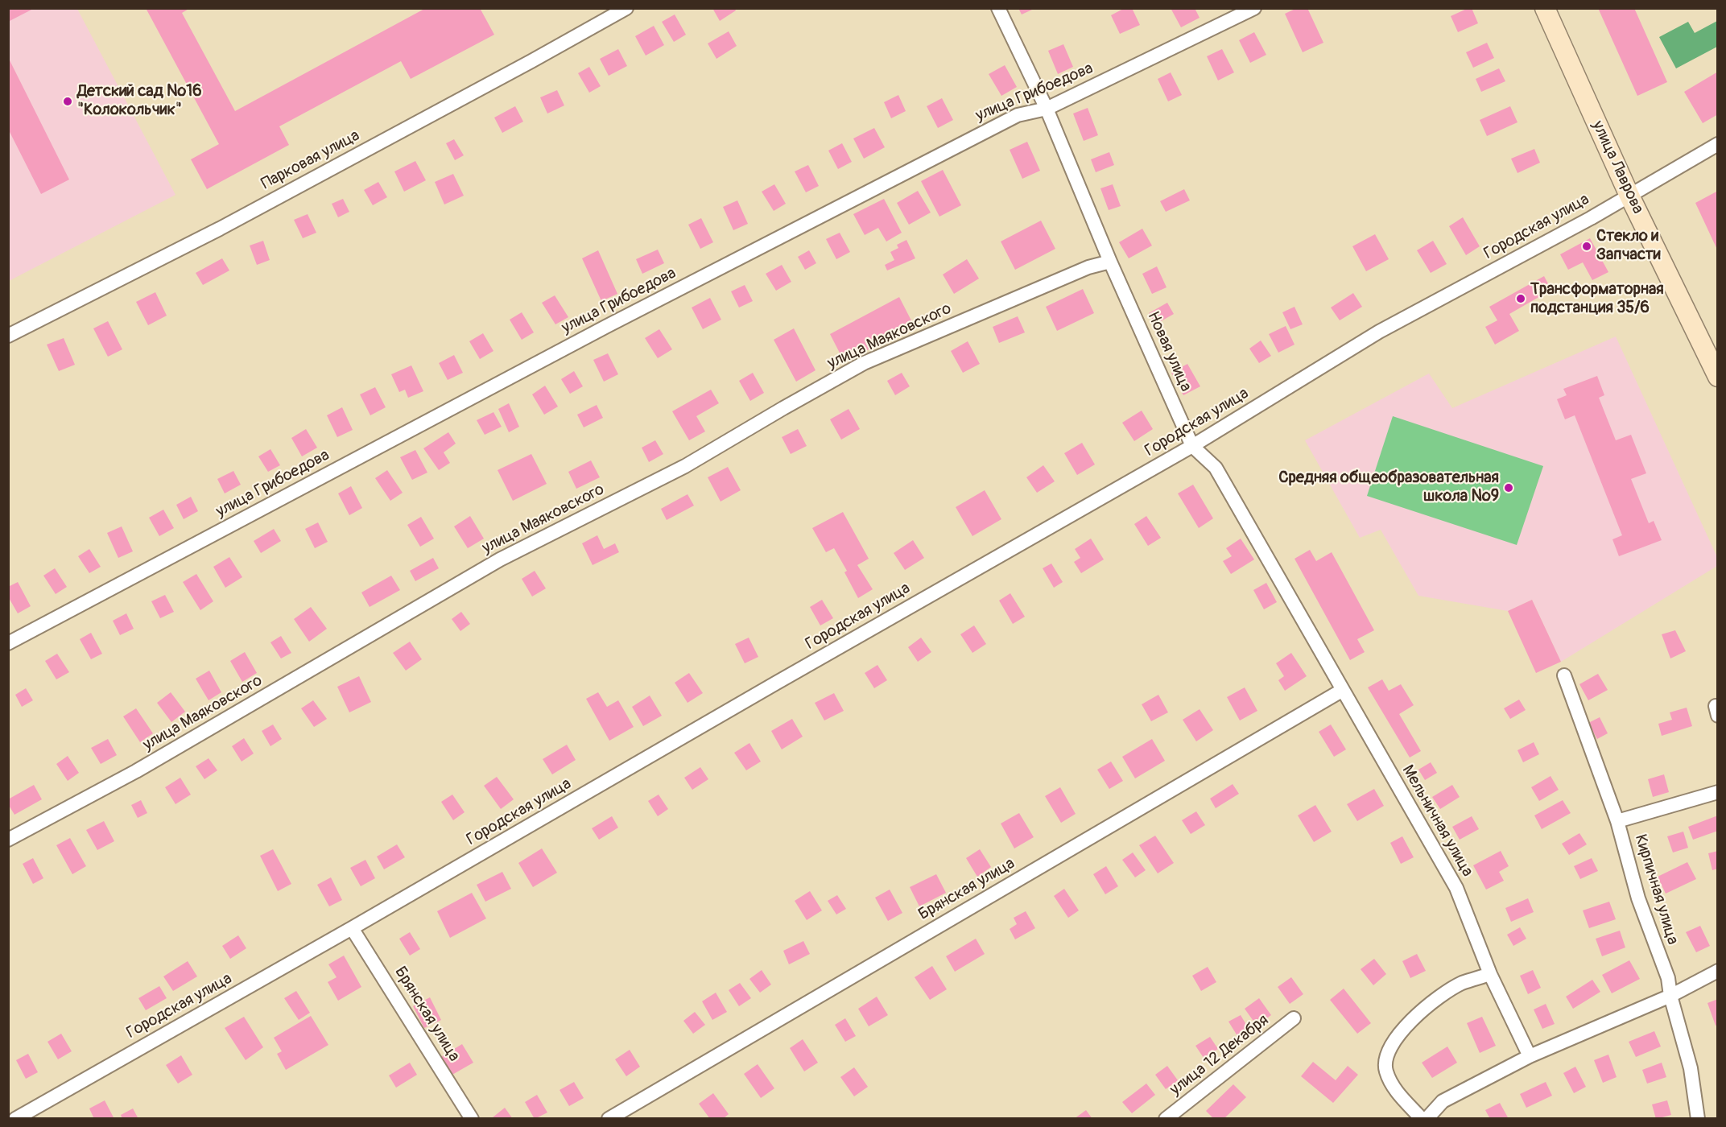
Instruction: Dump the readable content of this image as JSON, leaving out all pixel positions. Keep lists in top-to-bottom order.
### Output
{
  "streets": {
    "main road": ["улица Лаврова"],
    "street": [
      "улица Грибоедова",
      "Парковая улица",
      "Городская улица",
      "улица Маяковского",
      "Новая улица",
      "Мельничная улица",
      "Брянская улица",
      "Кирпичная улица",
      "улица 12 Декабря"
    ]
  },
  "crossings": [
    ["улица Грибоедова", "Новая улица"],
    ["улица Лаврова", "Городская улица"],
    ["Городская улица", "Новая улица"],
    ["Городская улица", "Брянская улица"],
    ["улица Маяковского", "Новая улица"],
    ["Новая улица", "Мельничная улица"],
    ["Новая улица", "Брянская улица"],
    ["Мельничная улица", "Брянская улица"]
  ],
  "places": [
    "Детский сад №16 \"Колокольчик\"",
    "Стекло и Запчасти",
    "Трансформаторная подстанция 35/6",
    "Средняя общеобразовательная школа №9"
  ]
}
